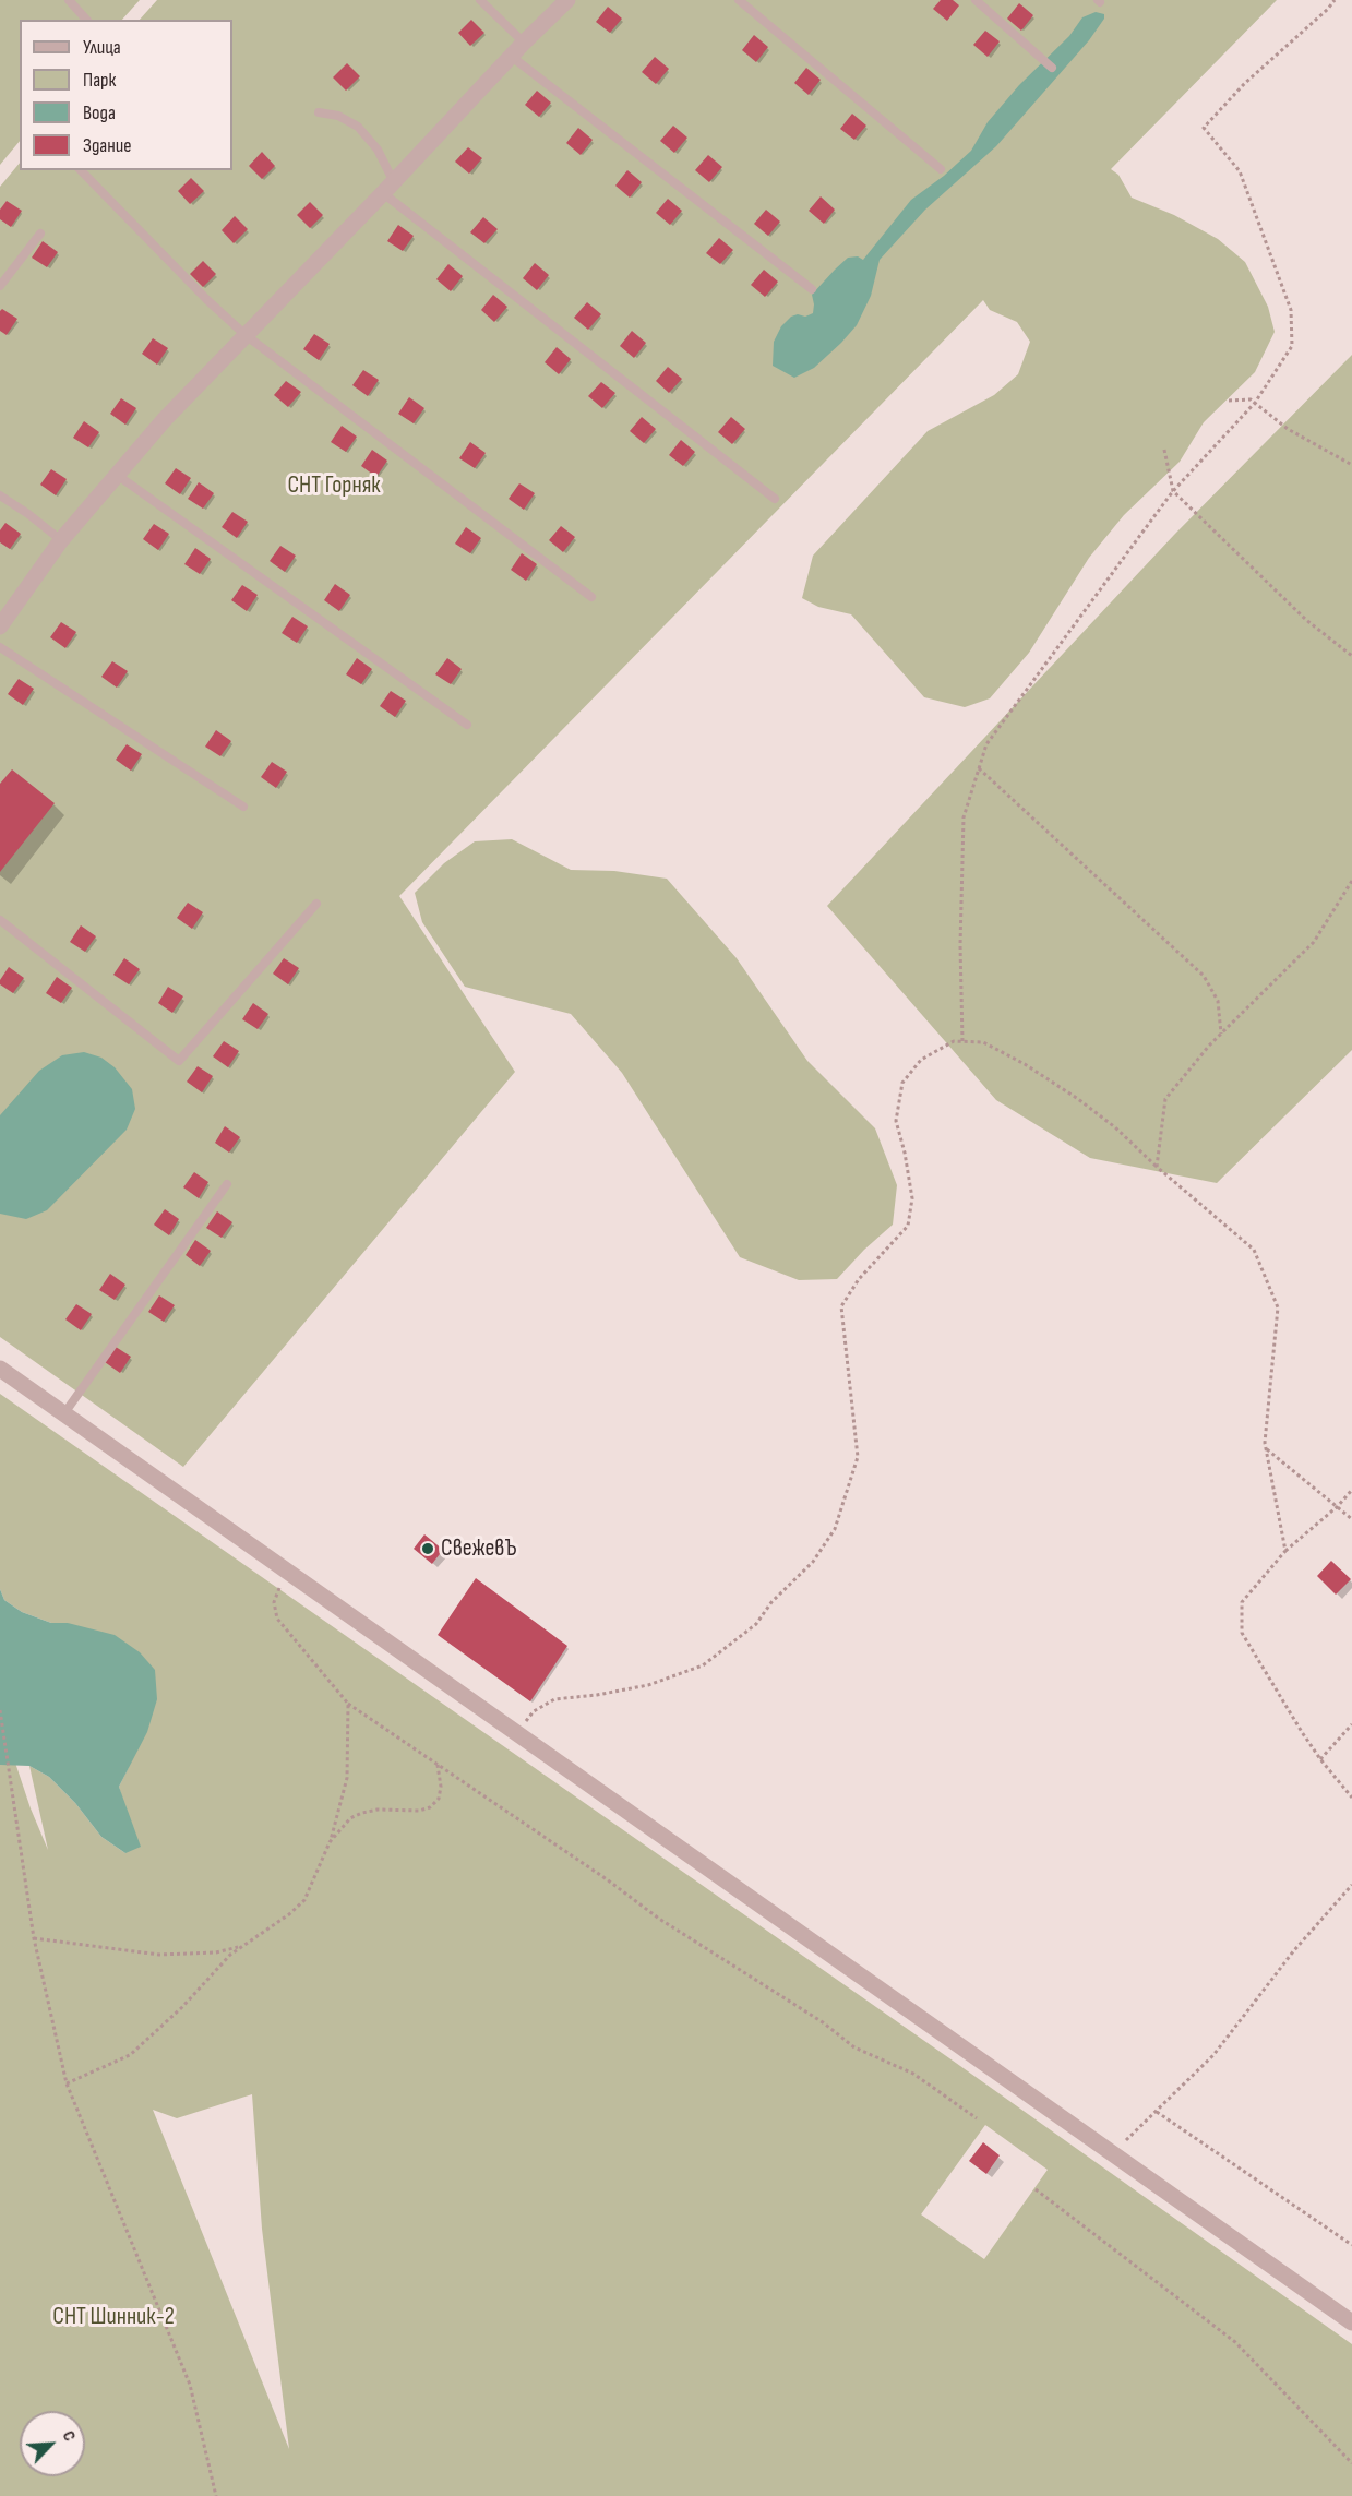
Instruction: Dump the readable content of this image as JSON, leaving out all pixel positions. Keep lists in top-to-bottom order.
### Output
{
  "parks": ["СНТ Горняк", "СНТ Шинник-2"],
  "places": ["СвежевЪ"],
  "legend": [
    "Улица",
    "Парк",
    "Вода",
    "Здание"
  ],
  "north": "top right"
}
